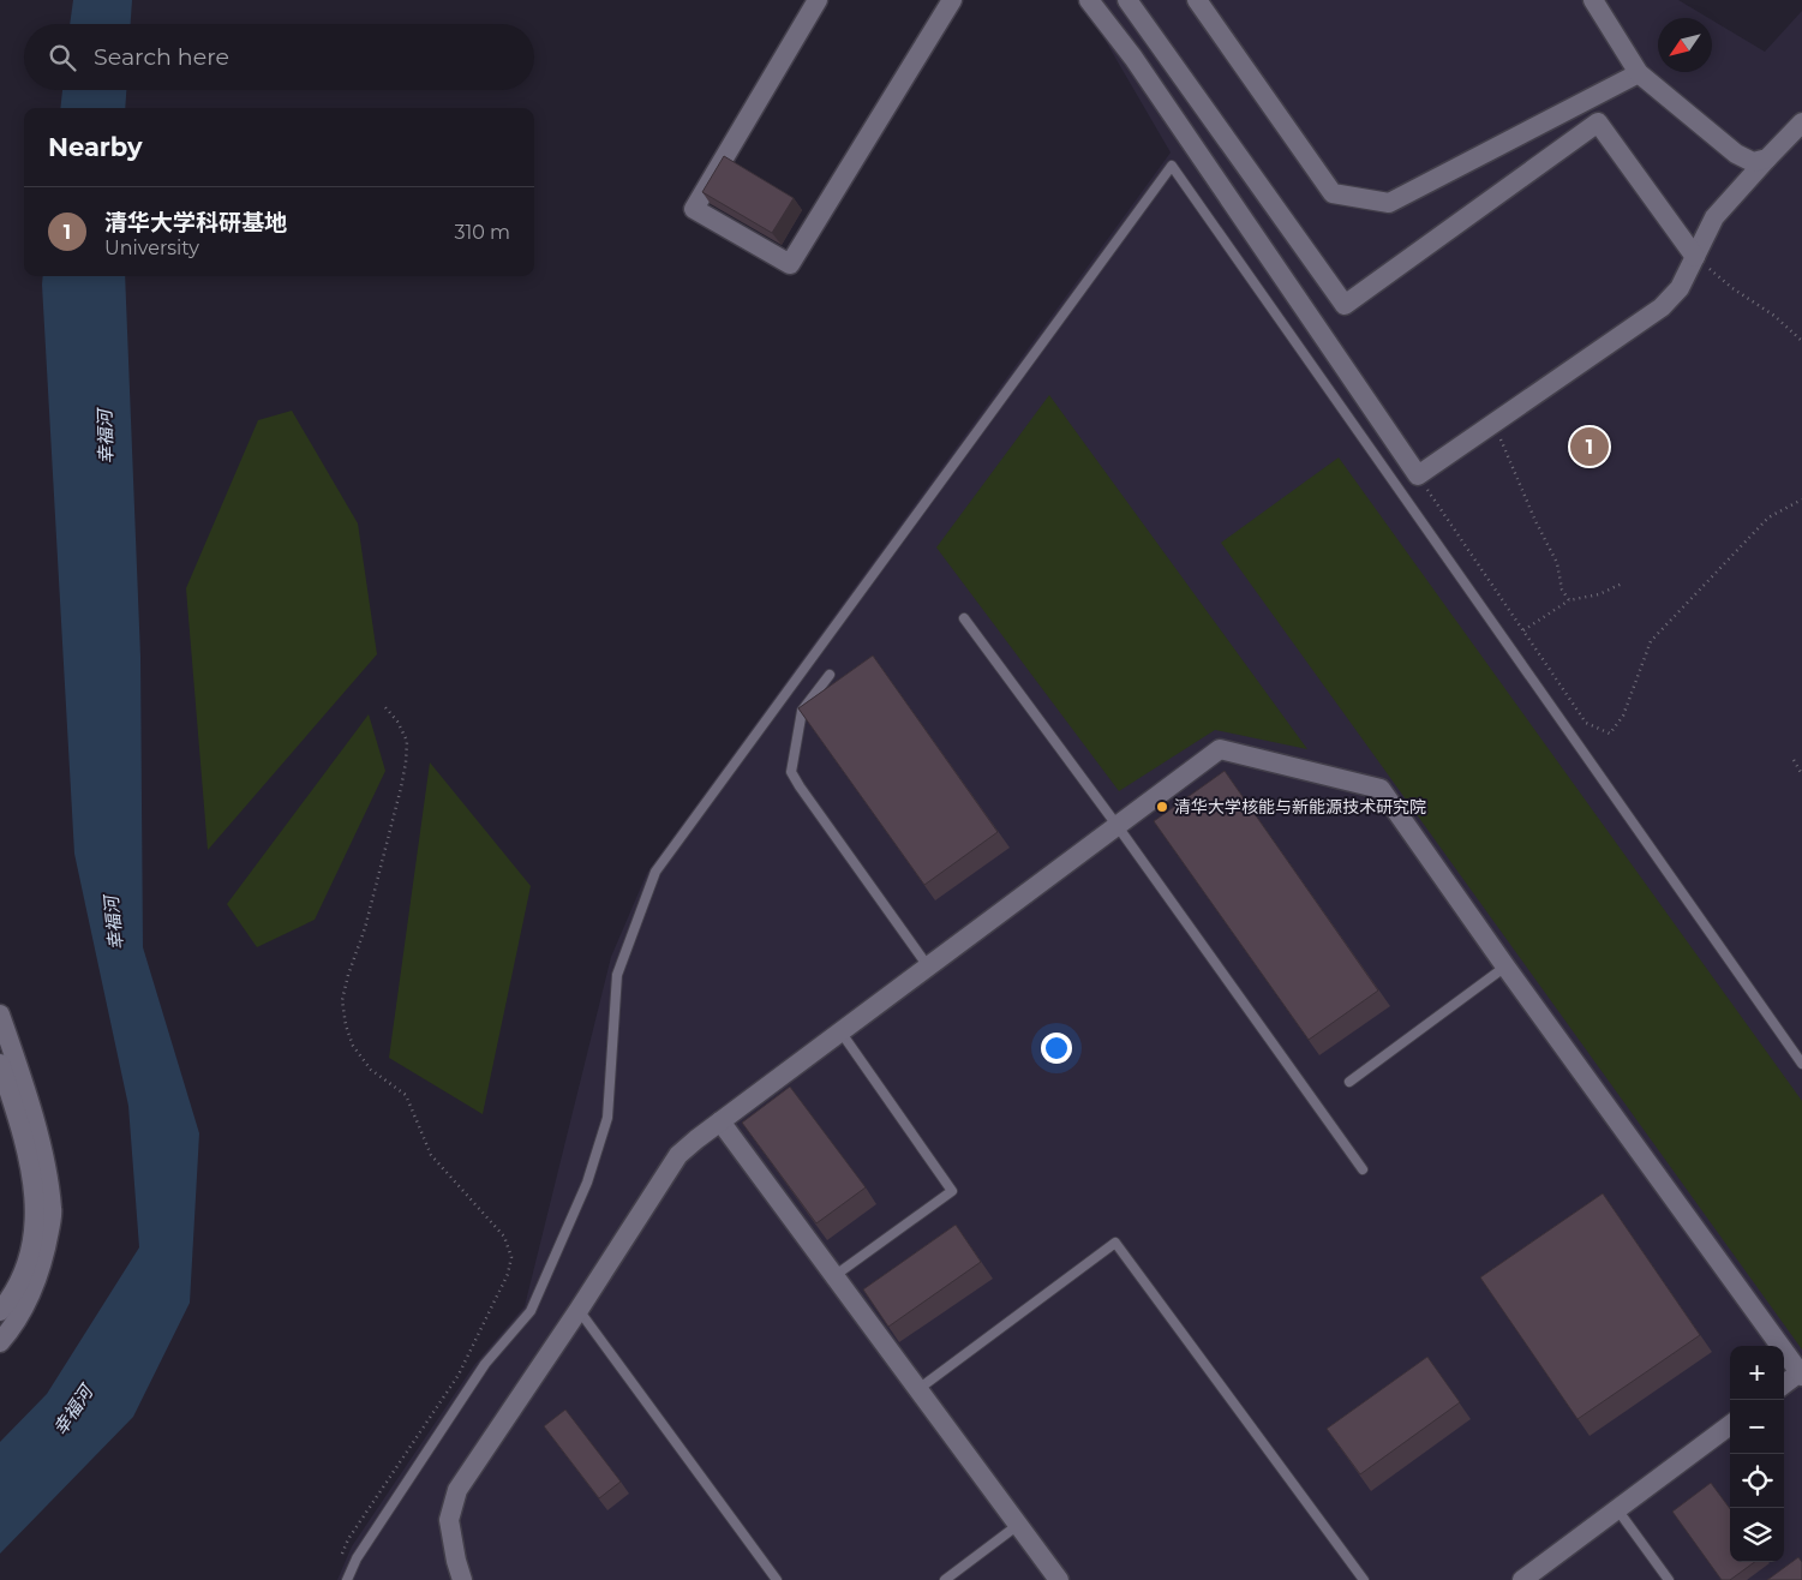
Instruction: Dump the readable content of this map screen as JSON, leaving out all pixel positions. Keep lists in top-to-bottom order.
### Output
{
  "water": ["幸福河"],
  "places": ["清华大学核能与新能源技术研究院"],
  "north": "bottom left",
  "page": {
    "search": "Search here",
    "heading": "Nearby",
    "list": [
      {
        "mark": "1",
        "name": "清华大学科研基地",
        "note": "University",
        "value": "310 m"
      }
    ],
    "pins": "1",
    "map_buttons": ["+", "−"]
  }
}
